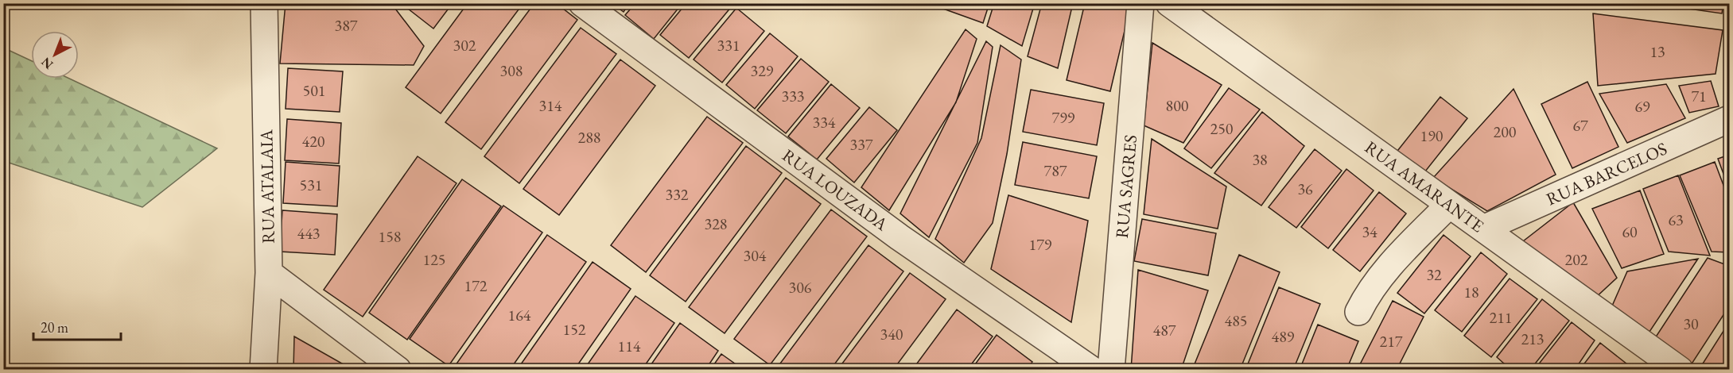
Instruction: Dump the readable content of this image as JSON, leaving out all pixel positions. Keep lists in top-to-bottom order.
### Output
{
  "streets": {
    "street": [
      "RUA BARCELOS",
      "RUA ATALAIA",
      "RUA SAGRES",
      "RUA AMARANTE",
      "RUA LOUZADA"
    ]
  },
  "crossings": [
    ["RUA BARCELOS", "RUA AMARANTE"]
  ],
  "house_numbers": [
    "387",
    "302",
    "331",
    "13",
    "308",
    "329",
    "501",
    "333",
    "71",
    "314",
    "800",
    "69",
    "799",
    "334",
    "67",
    "250",
    "200",
    "190",
    "288",
    "420",
    "337",
    "38",
    "787",
    "531",
    "36",
    "332",
    "63",
    "328",
    "34",
    "60",
    "443",
    "158",
    "179",
    "304",
    "125",
    "202",
    "32",
    "172",
    "306",
    "18",
    "164",
    "211",
    "485",
    "30",
    "152",
    "487",
    "340",
    "489",
    "213",
    "217",
    "114"
  ],
  "scale_bar": "20 m",
  "north": "bottom left"
}
